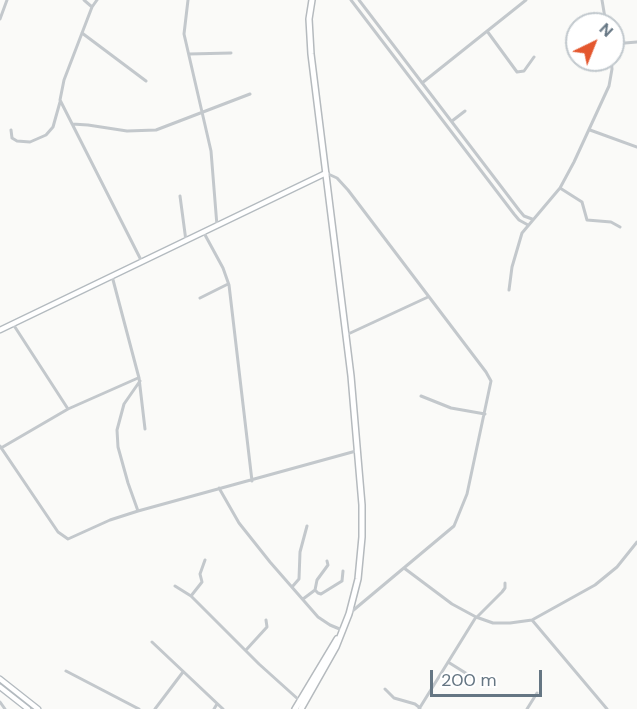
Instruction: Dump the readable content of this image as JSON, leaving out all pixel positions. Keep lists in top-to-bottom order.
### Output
{
  "scale_bar": "200 m",
  "north": "top right"
}
